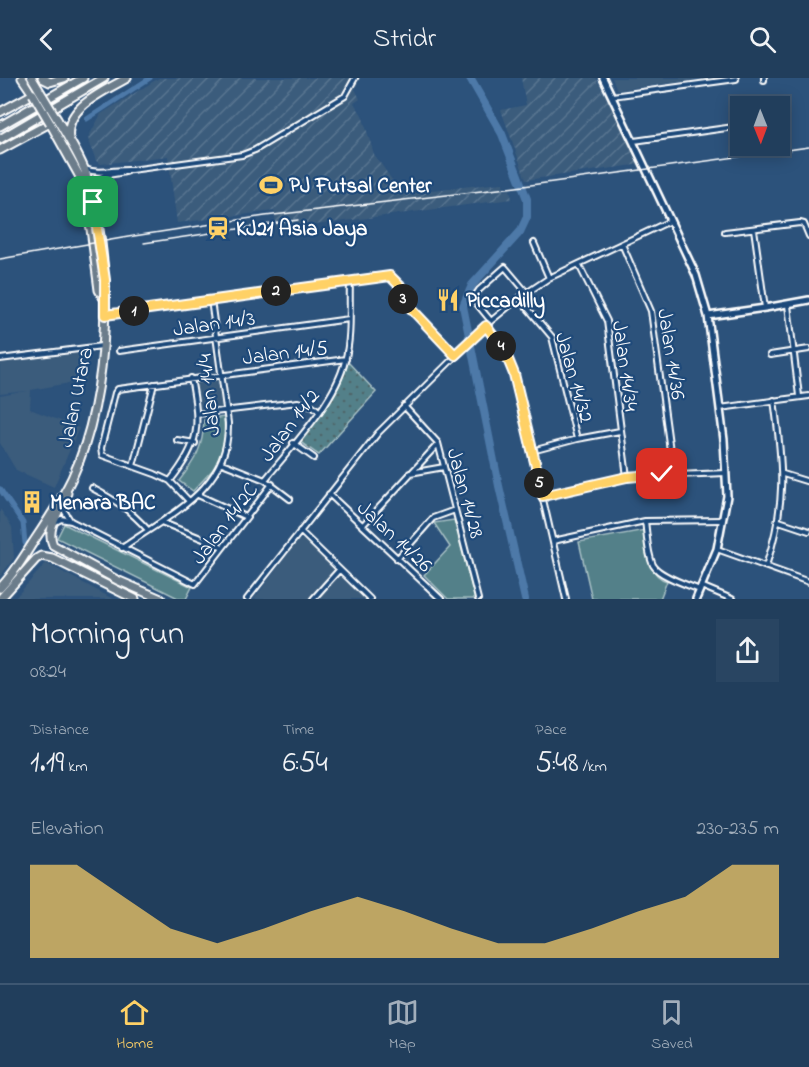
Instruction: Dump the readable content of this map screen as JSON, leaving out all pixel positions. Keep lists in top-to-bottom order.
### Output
{
  "streets": {
    "main road": ["Jalan Utara"],
    "street": [
      "Jalan 14/3",
      "Jalan 14/5",
      "Jalan 14/36",
      "Jalan 14/34",
      "Jalan 14/32",
      "Jalan 14/4",
      "Jalan 14/2",
      "Jalan 14/28",
      "Jalan 14/2C",
      "Jalan 14/26"
    ]
  },
  "crossings": [
    ["Jalan 14/3", "Jalan 14/4"],
    ["Jalan 14/3", "Jalan 14/2"],
    ["Jalan 14/5", "Jalan 14/4"],
    ["Jalan 14/5", "Jalan 14/2"],
    ["Jalan 14/4", "Jalan 14/2"],
    ["Jalan 14/4", "Jalan 14/2C"],
    ["Jalan 14/2", "Jalan 14/2C"]
  ],
  "places": {
    "sports": ["PJ Futsal Center"],
    "station": ["KJ21 Asia Jaya"],
    "restaurant": ["Piccadilly"],
    "building": ["Menara BAC"]
  },
  "north": "bottom",
  "page": {
    "header": "Stridr",
    "pins": [
      "2",
      "3",
      "1",
      "4",
      "5"
    ],
    "heading": ["Morning run", "08:24"],
    "stats": [
      ["Distance", "1.19 km"],
      ["Time", "6:54"],
      ["Pace", "5:48 /km"]
    ],
    "chart": ["Elevation", "230–235 m"],
    "tabs": ["Home", "Map", "Saved"]
  }
}
